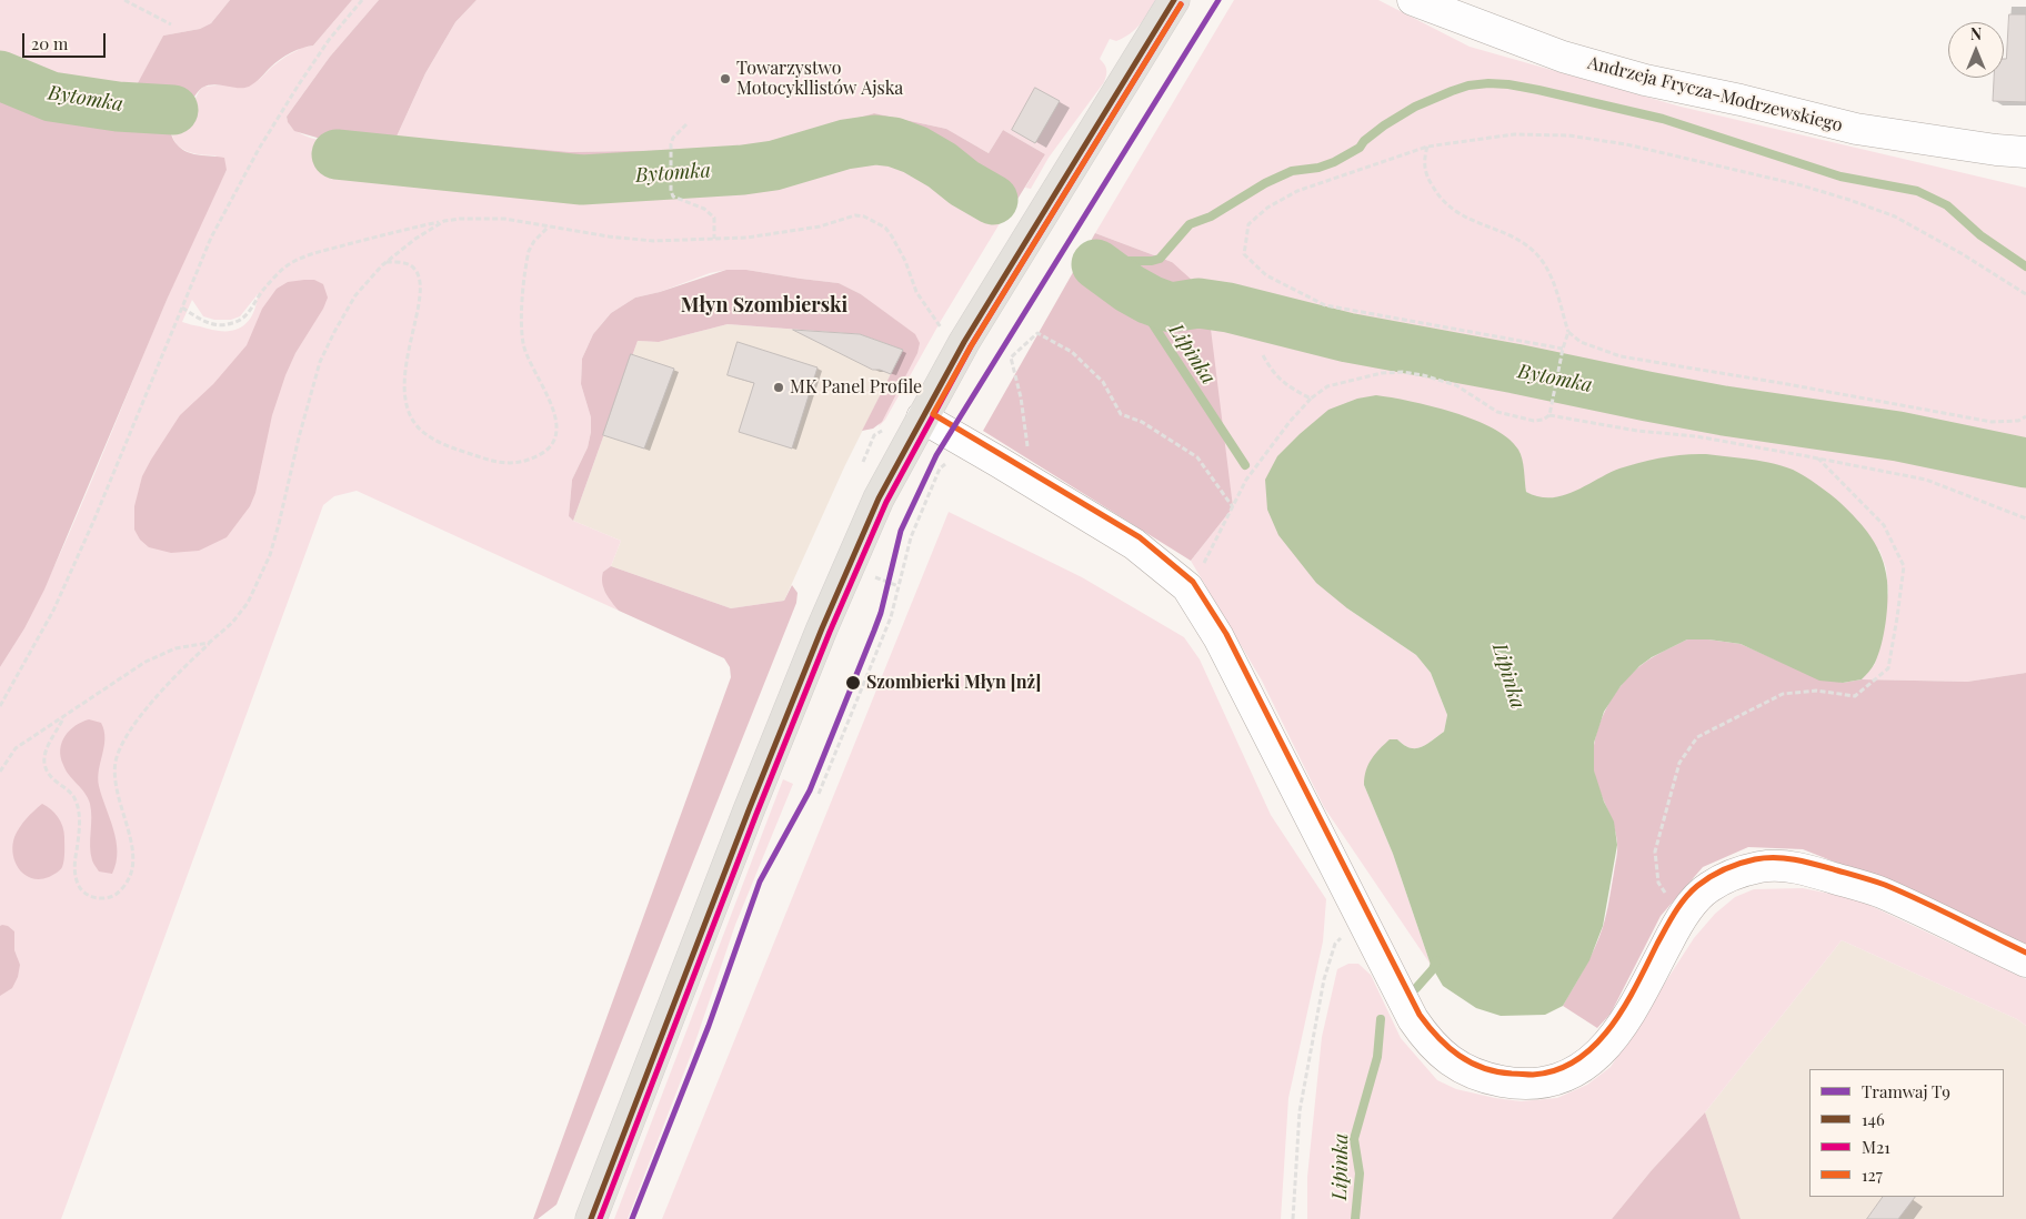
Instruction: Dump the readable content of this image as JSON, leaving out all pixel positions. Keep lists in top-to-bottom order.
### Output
{
  "streets": {
    "street": ["Andrzeja Frycza-Modrzewskiego"]
  },
  "districts": ["Młyn Szombierski"],
  "water": ["Bytomka", "Lipinka"],
  "places": ["Towarzystwo Motocykllistów Ajska", "MK Panel Profile", "Szombierki Młyn [nż]"],
  "lines": [
    "tram line T9",
    "transit line 146",
    "transit line M21",
    "transit line 127"
  ],
  "legend": [
    "Tramwaj T9",
    "146",
    "M21",
    "127"
  ],
  "scale_bar": "20 m",
  "north": "top"
}
